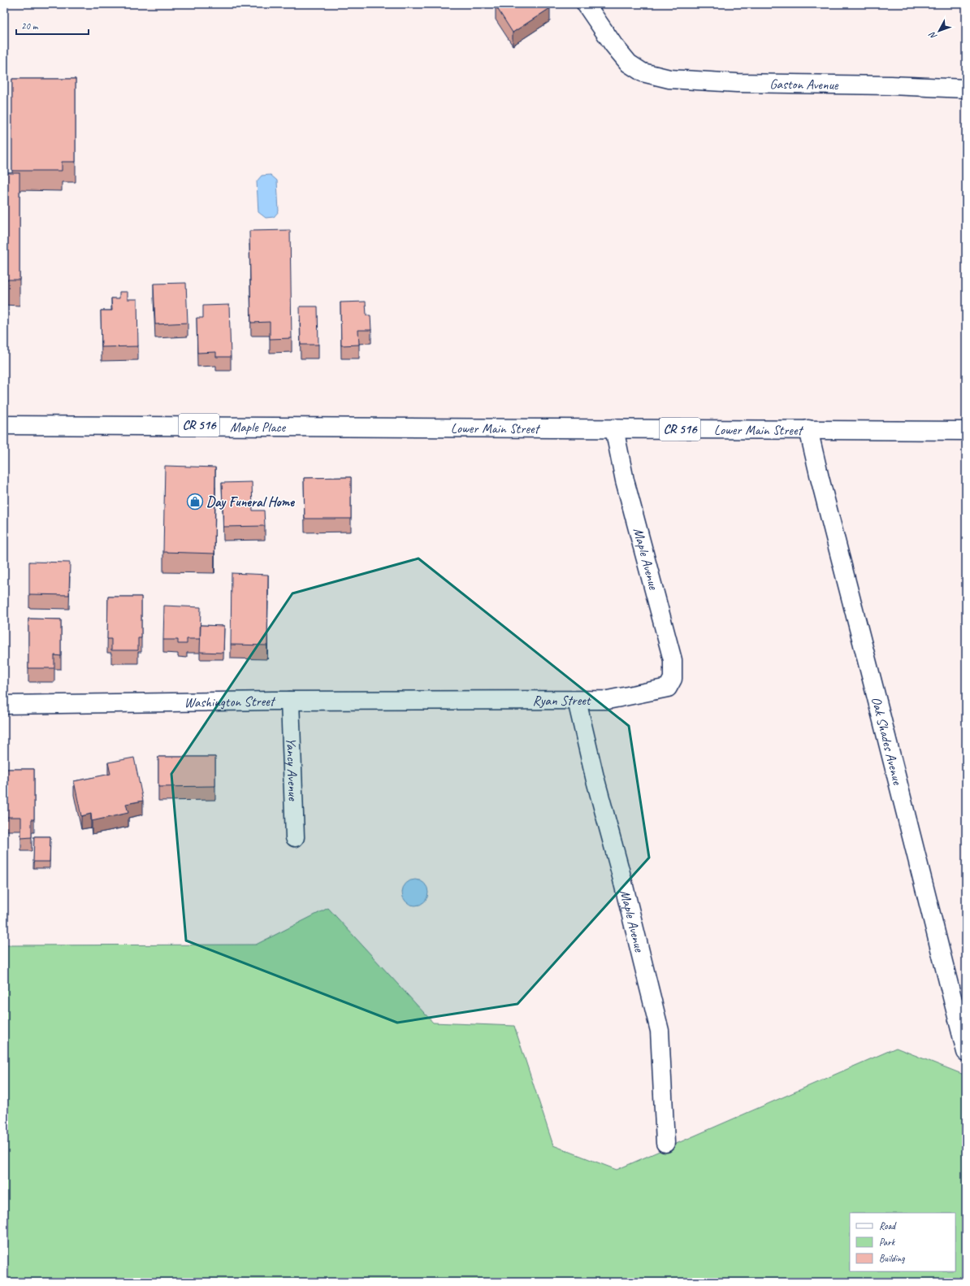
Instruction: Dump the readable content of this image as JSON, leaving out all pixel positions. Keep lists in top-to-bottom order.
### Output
{
  "streets": {
    "street": [
      "Gaston Avenue",
      "CR 516",
      "Maple Place",
      "Lower Main Street",
      "Maple Avenue",
      "Ryan Street",
      "Washington Street",
      "Oak Shades Avenue",
      "Yancy Avenue"
    ]
  },
  "crossings": [
    ["Maple Place", "Lower Main Street"],
    ["Lower Main Street", "Maple Avenue"],
    ["Lower Main Street", "Oak Shades Avenue"],
    ["Maple Avenue", "Ryan Street"],
    ["Ryan Street", "Washington Street"],
    ["Washington Street", "Yancy Avenue"]
  ],
  "places": {
    "shop": ["Day Funeral Home"]
  },
  "legend": ["Road", "Park", "Building"],
  "scale_bar": "20 m",
  "north": "bottom left"
}
